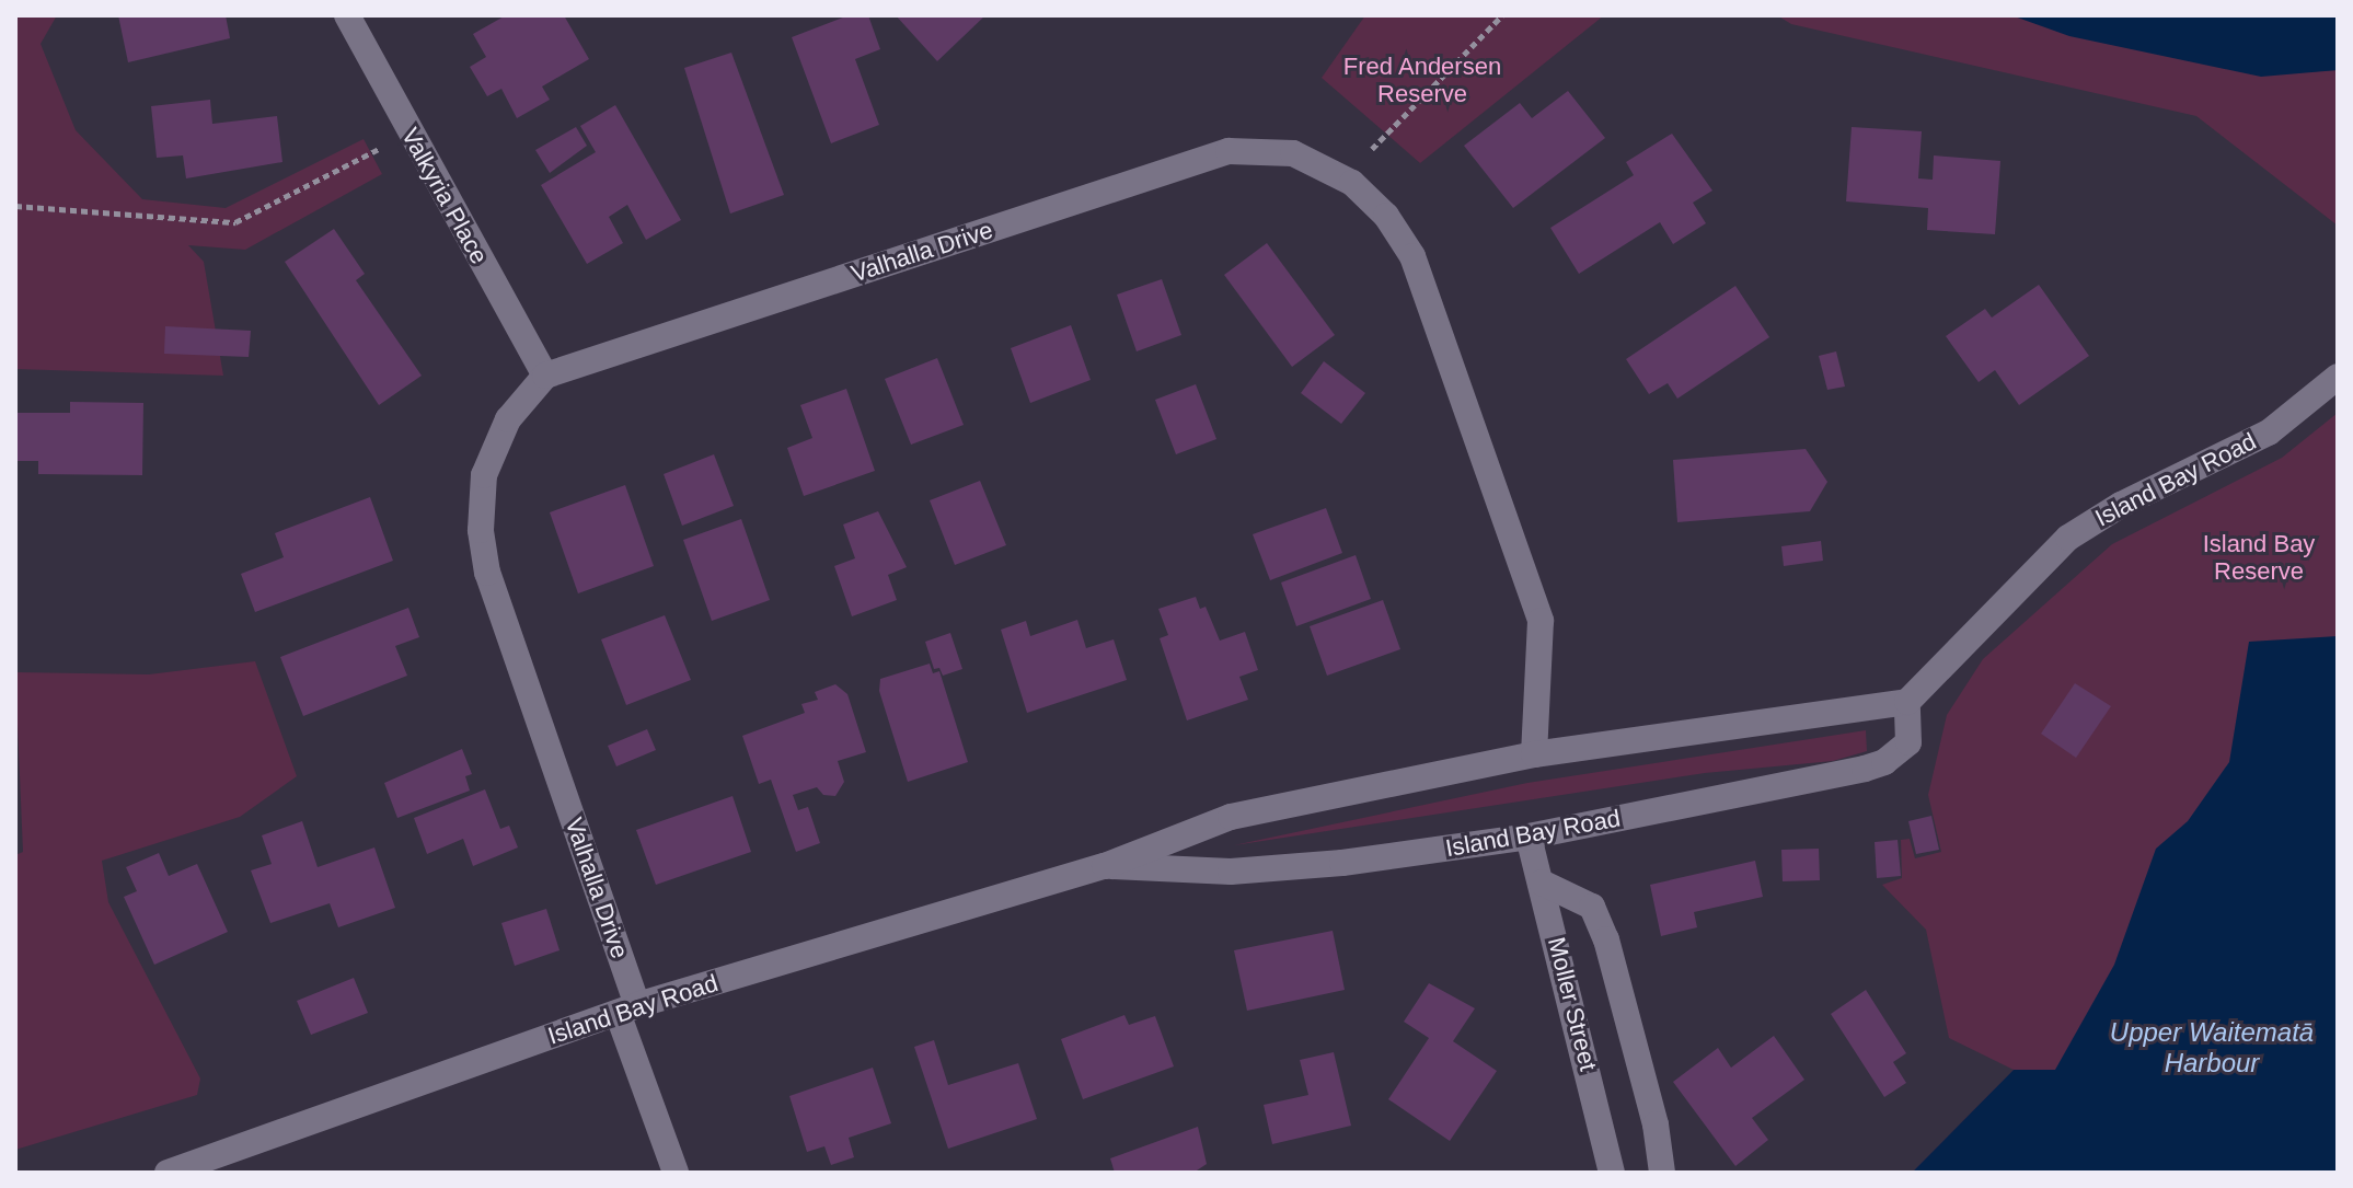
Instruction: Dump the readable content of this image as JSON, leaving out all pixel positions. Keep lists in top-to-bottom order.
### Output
{
  "streets": {
    "street": [
      "Valkyria Place",
      "Valhalla Drive",
      "Island Bay Road",
      "Moller Street"
    ]
  },
  "crossings": [
    ["Valkyria Place", "Valhalla Drive"],
    ["Valhalla Drive", "Island Bay Road"],
    ["Island Bay Road", "Moller Street"]
  ],
  "water": ["Upper Waitematā Harbour"],
  "parks": ["Fred Andersen Reserve", "Island Bay Reserve"]
}
